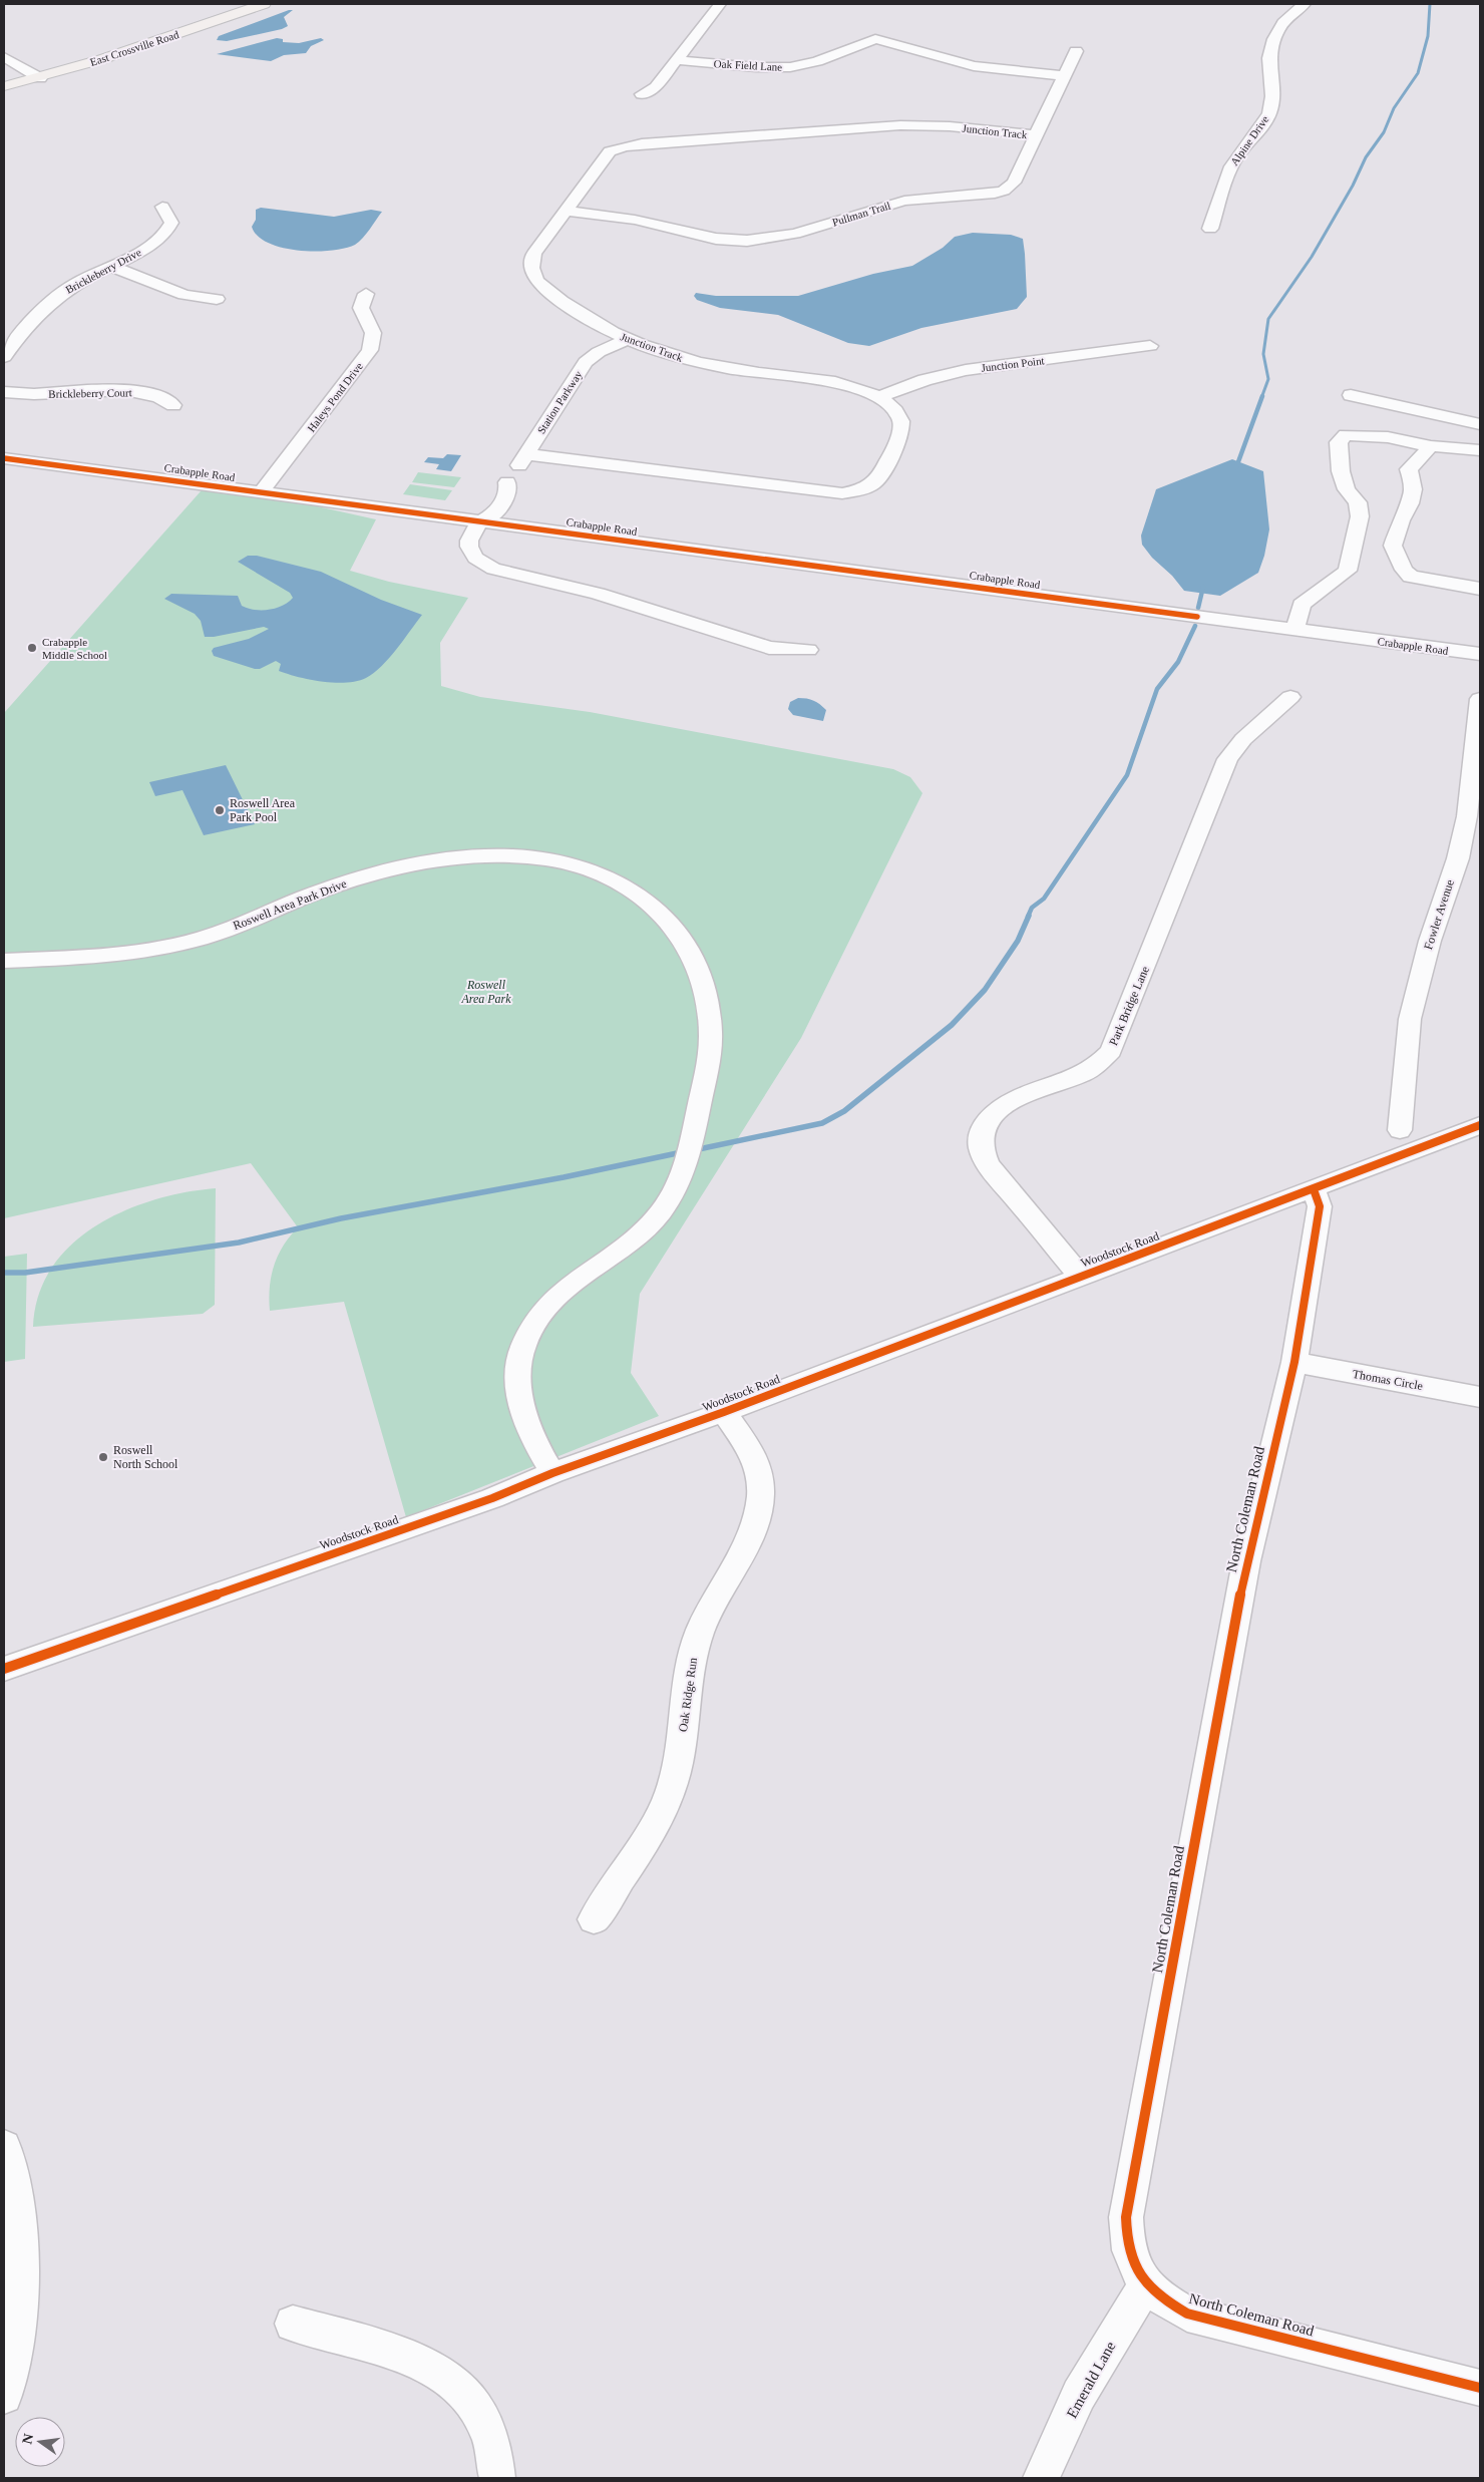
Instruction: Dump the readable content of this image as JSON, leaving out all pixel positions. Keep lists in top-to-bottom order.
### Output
{
  "streets": {
    "main road": ["East Crossville Road"],
    "street": [
      "Oak Field Lane",
      "Junction Track",
      "Alpine Drive",
      "Pullman Trail",
      "Brickleberry Drive",
      "Junction Point",
      "Brickleberry Court",
      "Haleys Pond Drive",
      "Station Parkway",
      "Crabapple Road",
      "Roswell Area Park Drive",
      "Fowler Avenue",
      "Park Bridge Lane",
      "Woodstock Road",
      "Thomas Circle",
      "North Coleman Road",
      "Oak Ridge Run",
      "Emerald Lane"
    ]
  },
  "crossings": [
    ["Oak Field Lane", "Pullman Trail"],
    ["Junction Track", "Pullman Trail"],
    ["Junction Track", "Junction Point"],
    ["Junction Track", "Station Parkway"],
    ["Haleys Pond Drive", "Crabapple Road"],
    ["Station Parkway", "Crabapple Road"],
    ["Roswell Area Park Drive", "Woodstock Road"],
    ["Park Bridge Lane", "Woodstock Road"],
    ["Woodstock Road", "North Coleman Road"],
    ["Woodstock Road", "Oak Ridge Run"],
    ["Thomas Circle", "North Coleman Road"],
    ["North Coleman Road", "Emerald Lane"]
  ],
  "parks": ["Roswell Area Park"],
  "places": ["Crabapple Middle School", "Roswell Area Park Pool", "Roswell North School"],
  "north": "left"
}
